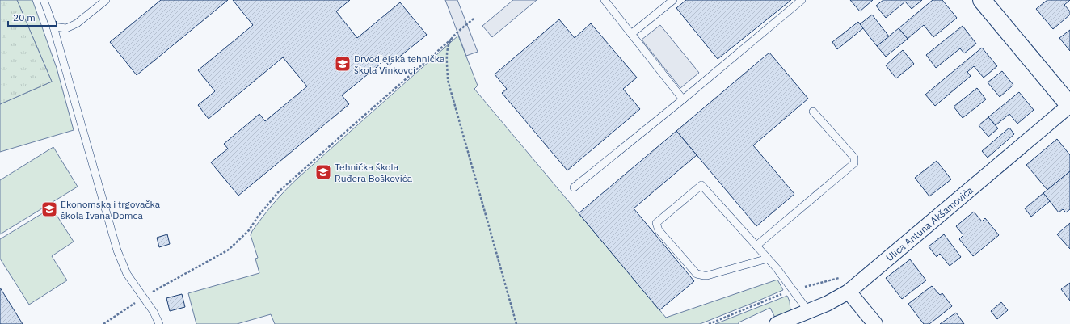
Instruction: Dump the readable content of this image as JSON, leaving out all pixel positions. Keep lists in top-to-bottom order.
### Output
{
  "streets": {
    "street": ["Ulica Antuna Akšamovića"]
  },
  "places": {
    "school or university": ["Drvodjelska tehnička škola Vinkovci", "Tehnička škola Ruđera Boškovića", "Ekonomska i trgovačka škola Ivana Domca"]
  },
  "scale_bar": "20 m"
}
